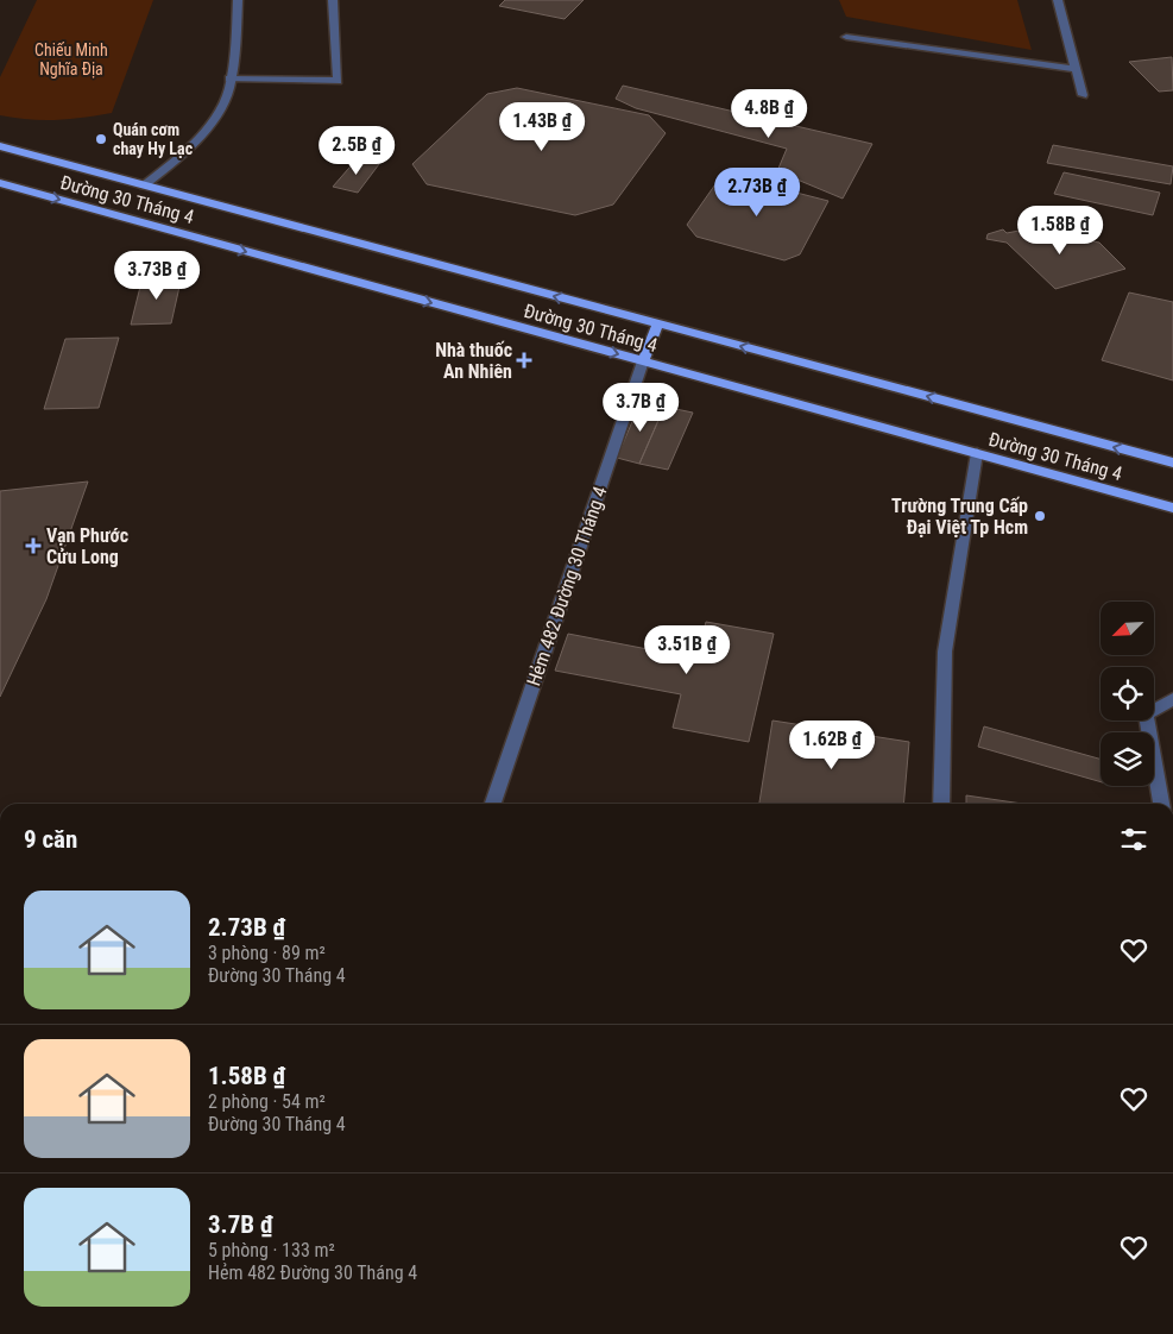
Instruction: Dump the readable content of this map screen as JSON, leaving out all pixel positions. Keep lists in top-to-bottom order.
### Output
{
  "streets": {
    "main road": ["Đường 30 Tháng 4"],
    "street": ["Hẻm 482 Đường 30 Tháng 4"]
  },
  "crossings": [
    ["Đường 30 Tháng 4", "Hẻm 482 Đường 30 Tháng 4"]
  ],
  "parks": ["Chiếu Minh Nghĩa Địa"],
  "places": {
    "other": ["Quán cơm chay Hy Lạc", "Trường Trung Cấp Đại Việt Tp Hcm"],
    "health": ["Nhà thuốc An Nhiên", "Vạn Phước Cửu Long"]
  },
  "north": "bottom left",
  "page": {
    "price": [
      "4.8B ₫",
      "1.43B ₫",
      "2.5B ₫",
      "2.73B ₫",
      "1.58B ₫",
      "3.73B ₫",
      "3.7B ₫",
      "3.51B ₫",
      "1.62B ₫"
    ],
    "heading": "9 căn",
    "list": [
      {
        "name": "2.73B ₫",
        "note": "3 phòng · 89 m² · Đường 30 Tháng 4"
      },
      {
        "name": "1.58B ₫",
        "note": "2 phòng · 54 m² · Đường 30 Tháng 4"
      },
      {
        "name": "3.7B ₫",
        "note": "5 phòng · 133 m² · Hẻm 482 Đường 30 Tháng 4"
      }
    ]
  }
}
